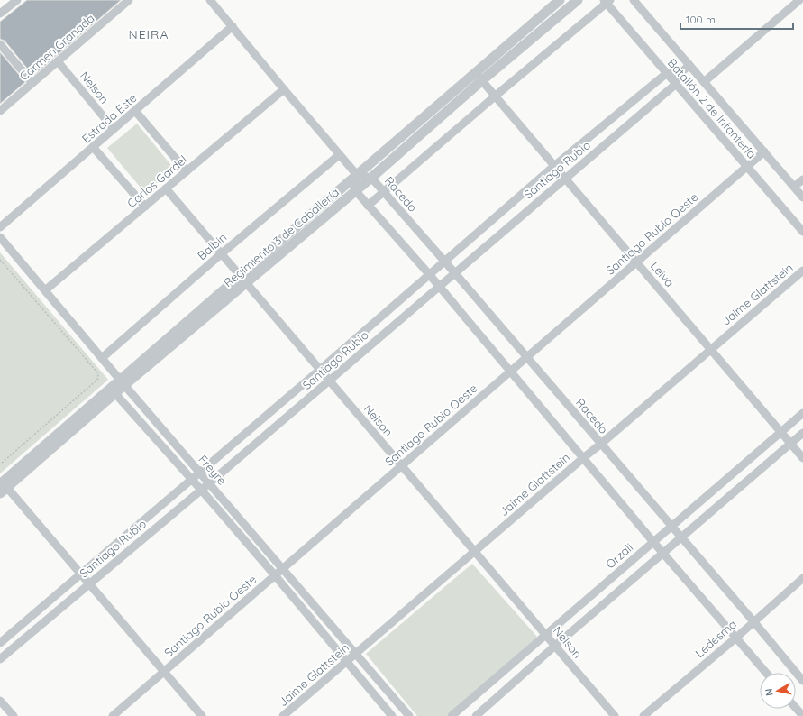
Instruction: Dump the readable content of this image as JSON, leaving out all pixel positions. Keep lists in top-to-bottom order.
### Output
{
  "streets": {
    "street": [
      "Carmen Granada",
      "Nelson",
      "Batallón 2 de Infantería",
      "Estrada Este",
      "Santiago Rubio",
      "Carlos Gardel",
      "Racedo",
      "Santiago Rubio Oeste",
      "Regimiento 3 de Caballería",
      "Balbin",
      "Leiva",
      "Jaime Glattstein",
      "Freyre",
      "Orzali",
      "Ledesma"
    ]
  },
  "crossings": [
    ["Carmen Granada", "Nelson"],
    ["Nelson", "Estrada Este"],
    ["Nelson", "Santiago Rubio"],
    ["Nelson", "Carlos Gardel"],
    ["Nelson", "Santiago Rubio Oeste"],
    ["Nelson", "Regimiento 3 de Caballería"],
    ["Nelson", "Balbin"],
    ["Nelson", "Jaime Glattstein"],
    ["Nelson", "Orzali"],
    ["Batallón 2 de Infantería", "Santiago Rubio"],
    ["Batallón 2 de Infantería", "Santiago Rubio Oeste"],
    ["Santiago Rubio", "Racedo"],
    ["Santiago Rubio", "Leiva"],
    ["Santiago Rubio", "Freyre"],
    ["Carlos Gardel", "Freyre"],
    ["Racedo", "Santiago Rubio Oeste"],
    ["Racedo", "Regimiento 3 de Caballería"],
    ["Racedo", "Jaime Glattstein"],
    ["Racedo", "Orzali"],
    ["Racedo", "Ledesma"],
    ["Santiago Rubio Oeste", "Leiva"],
    ["Santiago Rubio Oeste", "Freyre"],
    ["Regimiento 3 de Caballería", "Leiva"],
    ["Regimiento 3 de Caballería", "Freyre"],
    ["Balbin", "Freyre"],
    ["Leiva", "Jaime Glattstein"],
    ["Leiva", "Orzali"],
    ["Jaime Glattstein", "Freyre"]
  ],
  "districts": ["NEIRA"],
  "scale_bar": "100 m",
  "north": "left"
}
